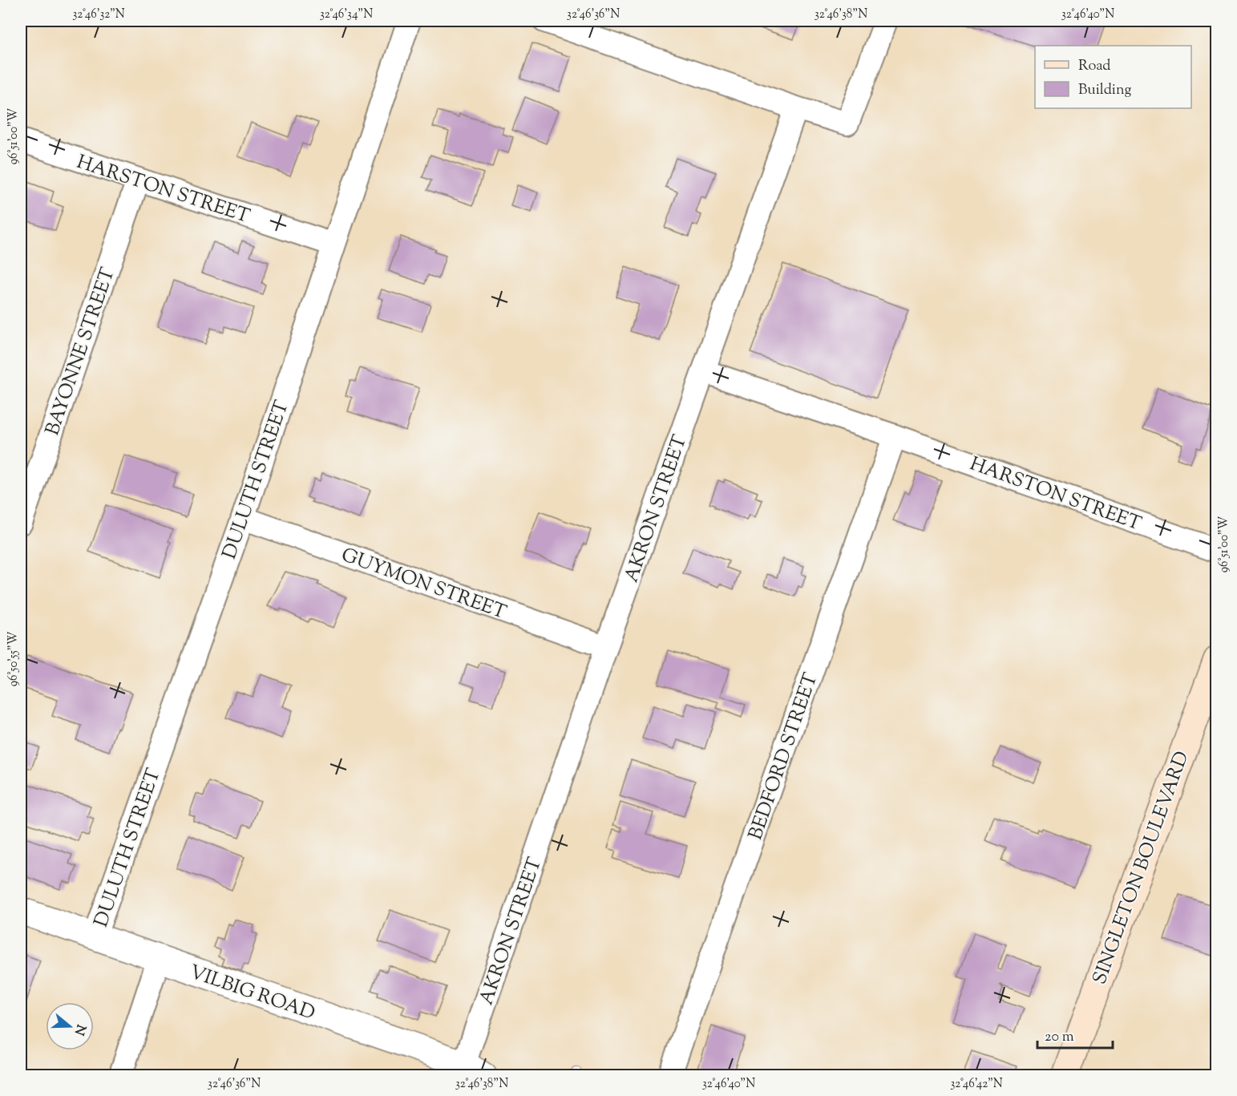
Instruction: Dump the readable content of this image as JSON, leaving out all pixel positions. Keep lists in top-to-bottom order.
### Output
{
  "streets": {
    "main road": ["SINGLETON BOULEVARD"],
    "street": [
      "HARSTON STREET",
      "BAYONNE STREET",
      "DULUTH STREET",
      "AKRON STREET",
      "GUYMON STREET",
      "BEDFORD STREET",
      "VILBIG ROAD"
    ]
  },
  "crossings": [
    ["HARSTON STREET", "BAYONNE STREET"],
    ["HARSTON STREET", "DULUTH STREET"],
    ["HARSTON STREET", "AKRON STREET"],
    ["HARSTON STREET", "BEDFORD STREET"],
    ["DULUTH STREET", "GUYMON STREET"],
    ["DULUTH STREET", "VILBIG ROAD"],
    ["AKRON STREET", "GUYMON STREET"],
    ["AKRON STREET", "VILBIG ROAD"]
  ],
  "legend": ["Road", "Building"],
  "scale_bar": "20 m",
  "north": "right",
  "coordinates": [
    "32°46'32\"N",
    "32°46'34\"N",
    "32°46'36\"N",
    "32°46'38\"N",
    "32°46'40\"N",
    "96°51'00\"W",
    "96°50'55\"W",
    "32°46'42\"N"
  ]
}
